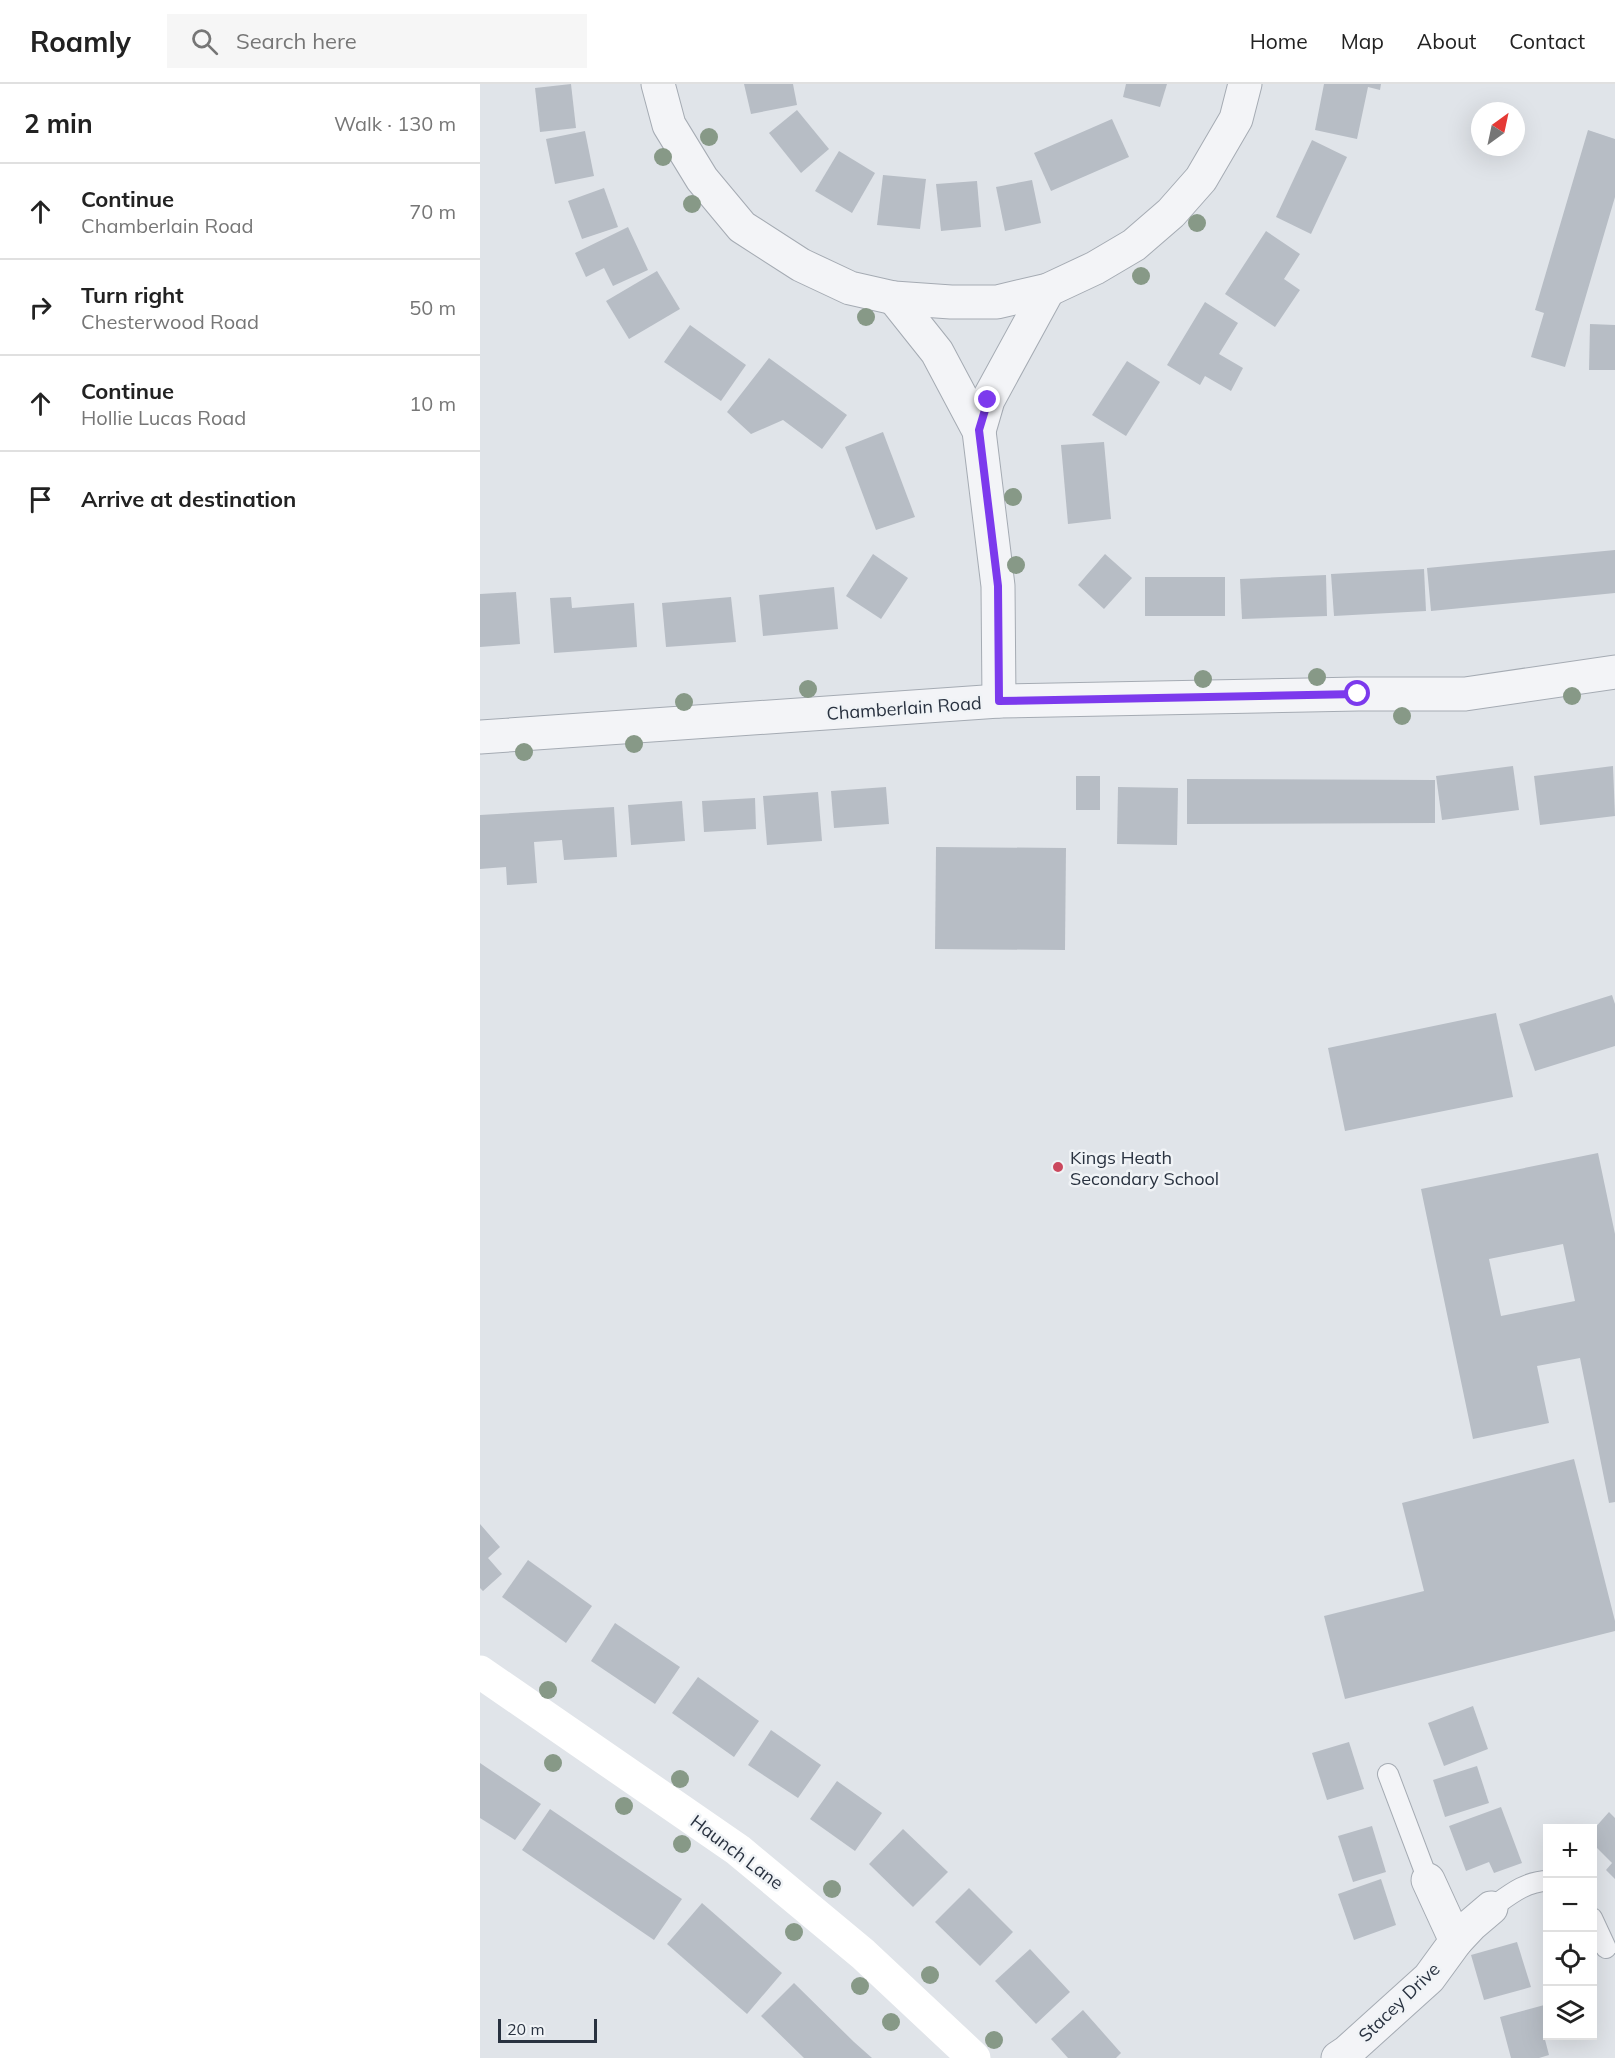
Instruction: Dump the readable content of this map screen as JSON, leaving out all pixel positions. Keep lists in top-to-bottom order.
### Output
{
  "streets": {
    "street": ["Chamberlain Road", "Haunch Lane", "Stacey Drive"]
  },
  "places": ["Kings Heath Secondary School"],
  "scale_bar": "20 m",
  "north": "top right",
  "page": {
    "header": "Roamly",
    "search": "Search here",
    "nav": [
      "Home",
      "Map",
      "About",
      "Contact"
    ],
    "heading": ["2 min", "Walk · 130 m"],
    "list": [
      ["Continue", "Chamberlain Road", "70 m"],
      ["Turn right", "Chesterwood Road", "50 m"],
      ["Continue", "Hollie Lucas Road", "10 m"],
      "Arrive at destination"
    ],
    "map_buttons": ["+", "−"],
    "scale": "20 m"
  }
}
